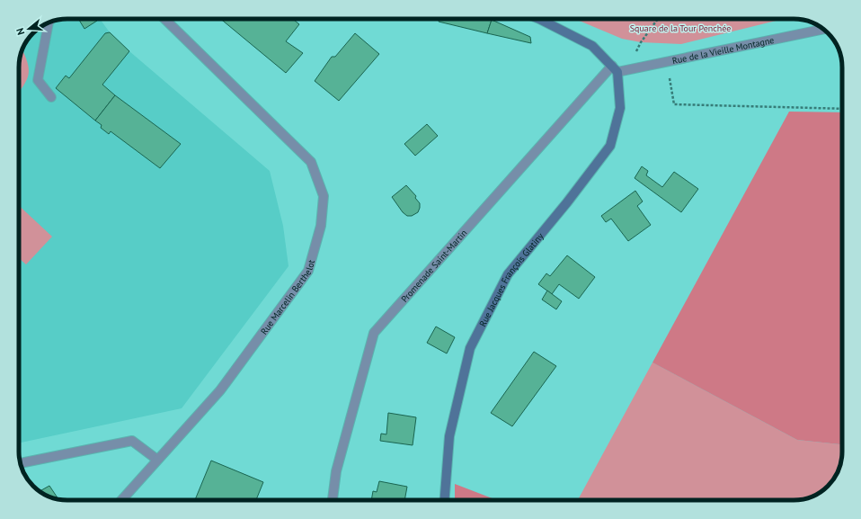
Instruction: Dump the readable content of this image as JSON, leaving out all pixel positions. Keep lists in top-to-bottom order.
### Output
{
  "streets": {
    "main road": ["Rue Jacques François Glatiny"],
    "street": ["Rue de la Vieille Montagne", "Promenade Saint-Martin", "Rue Marcelin Berthelot"]
  },
  "crossings": [
    ["Rue de la Vieille Montagne", "Promenade Saint-Martin"],
    ["Rue de la Vieille Montagne", "Rue Jacques François Glatiny"],
    ["Promenade Saint-Martin", "Rue Jacques François Glatiny"]
  ],
  "parks": ["Square de la Tour Penchée"],
  "north": "left"
}
